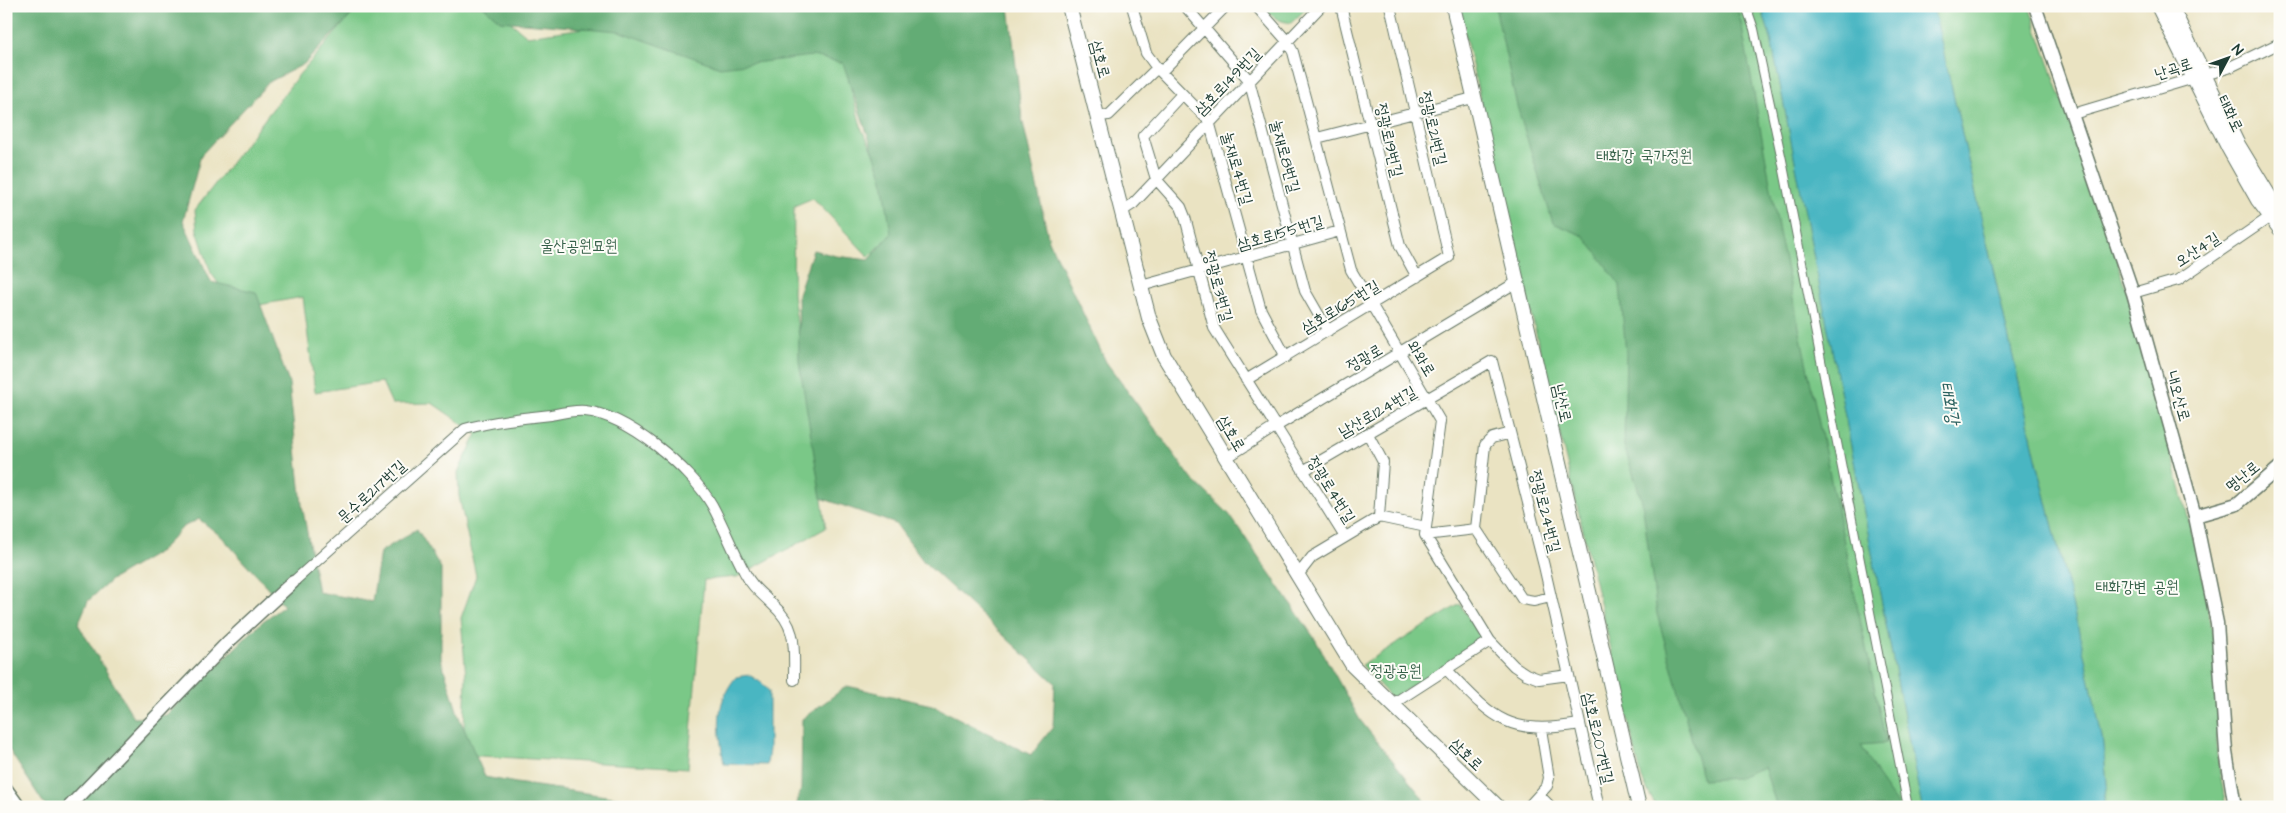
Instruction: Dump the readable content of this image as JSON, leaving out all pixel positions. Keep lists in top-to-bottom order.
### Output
{
  "streets": {
    "main road": ["삼호로", "태화로", "남산로"],
    "street": [
      "난곡로",
      "삼호로149번길",
      "정광로21번길",
      "정광로19번길",
      "눌재로8번길",
      "눌재로4번길",
      "삼호로155번길",
      "오산4길",
      "정광로3번길",
      "삼호로165번길",
      "정광로",
      "와와로",
      "내오산로",
      "남산로124번길",
      "명난로",
      "정광로4번길",
      "문수로217번길",
      "정광로24번길",
      "삼호로207번길"
    ]
  },
  "crossings": [
    ["삼호로", "삼호로149번길"],
    ["삼호로", "삼호로155번길"],
    ["삼호로", "정광로"],
    ["난곡로", "태화로"],
    ["난곡로", "내오산로"],
    ["삼호로149번길", "눌재로8번길"],
    ["삼호로149번길", "눌재로4번길"],
    ["삼호로149번길", "정광로3번길"],
    ["삼호로149번길", "와와로"],
    ["태화로", "오산4길"],
    ["정광로21번길", "삼호로165번길"],
    ["정광로19번길", "삼호로165번길"],
    ["눌재로8번길", "삼호로155번길"],
    ["눌재로8번길", "삼호로165번길"],
    ["눌재로4번길", "삼호로155번길"],
    ["눌재로4번길", "삼호로165번길"],
    ["삼호로155번길", "정광로3번길"],
    ["삼호로155번길", "와와로"],
    ["오산4길", "내오산로"],
    ["정광로3번길", "삼호로165번길"],
    ["정광로3번길", "정광로"],
    ["정광로3번길", "정광로4번길"],
    ["삼호로165번길", "와와로"],
    ["정광로", "와와로"],
    ["정광로", "남산로"],
    ["정광로", "정광로4번길"],
    ["와와로", "남산로124번길"],
    ["내오산로", "명난로"],
    ["남산로124번길", "정광로4번길"],
    ["남산로124번길", "정광로24번길"],
    ["정광로24번길", "삼호로207번길"]
  ],
  "water": ["태화강"],
  "parks": [
    "태화강 국가정원",
    "울산공원묘원",
    "태화강변 공원",
    "정광공원"
  ],
  "north": "top right"
}
